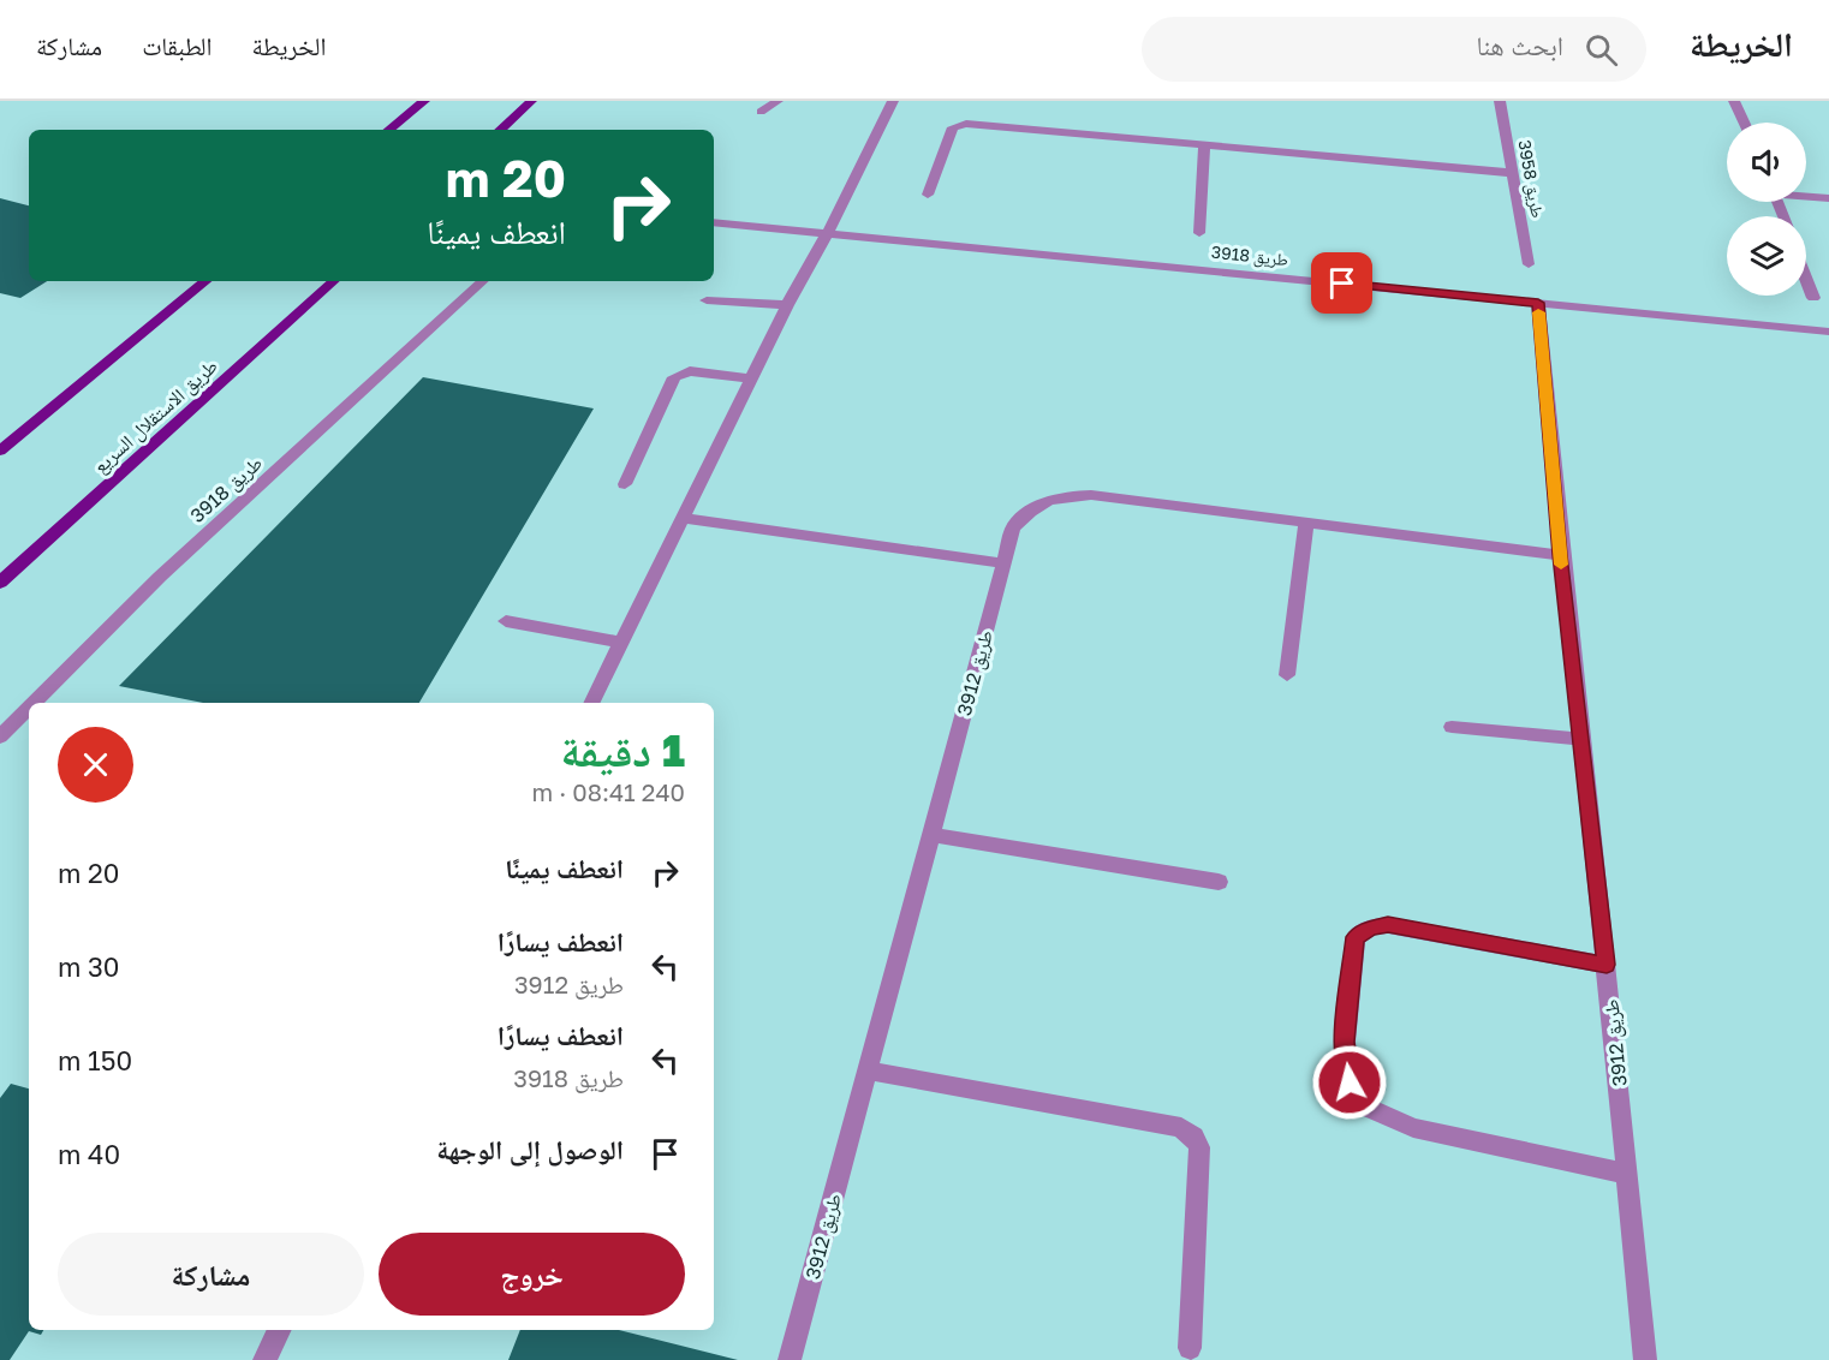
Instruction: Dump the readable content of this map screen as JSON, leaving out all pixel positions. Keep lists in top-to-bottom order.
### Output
{
  "streets": {
    "main road": ["طريق الاستقلال السريع"],
    "street": ["طريق 3958", "طريق 3918", "طريق 3912"]
  },
  "crossings": [
    ["طريق 3918", "طريق 3912"]
  ],
  "page": {
    "header": "الخريطة",
    "search": "ابحث هنا",
    "nav": ["الخريطة", "الطبقات", "مشاركة"],
    "turn": ["20 m", "انعطف يمينًا"],
    "heading": ["1 دقيقة", "240 m · 08:41"],
    "list": [
      {
        "name": "انعطف يمينًا",
        "value": "20 m"
      },
      {
        "name": "انعطف يسارًا",
        "note": "طريق 3912",
        "value": "30 m"
      },
      {
        "name": "انعطف يسارًا",
        "note": "طريق 3918",
        "value": "150 m"
      },
      {
        "name": "الوصول إلى الوجهة",
        "value": "40 m"
      }
    ],
    "buttons": ["خروج", "مشاركة"]
  }
}
